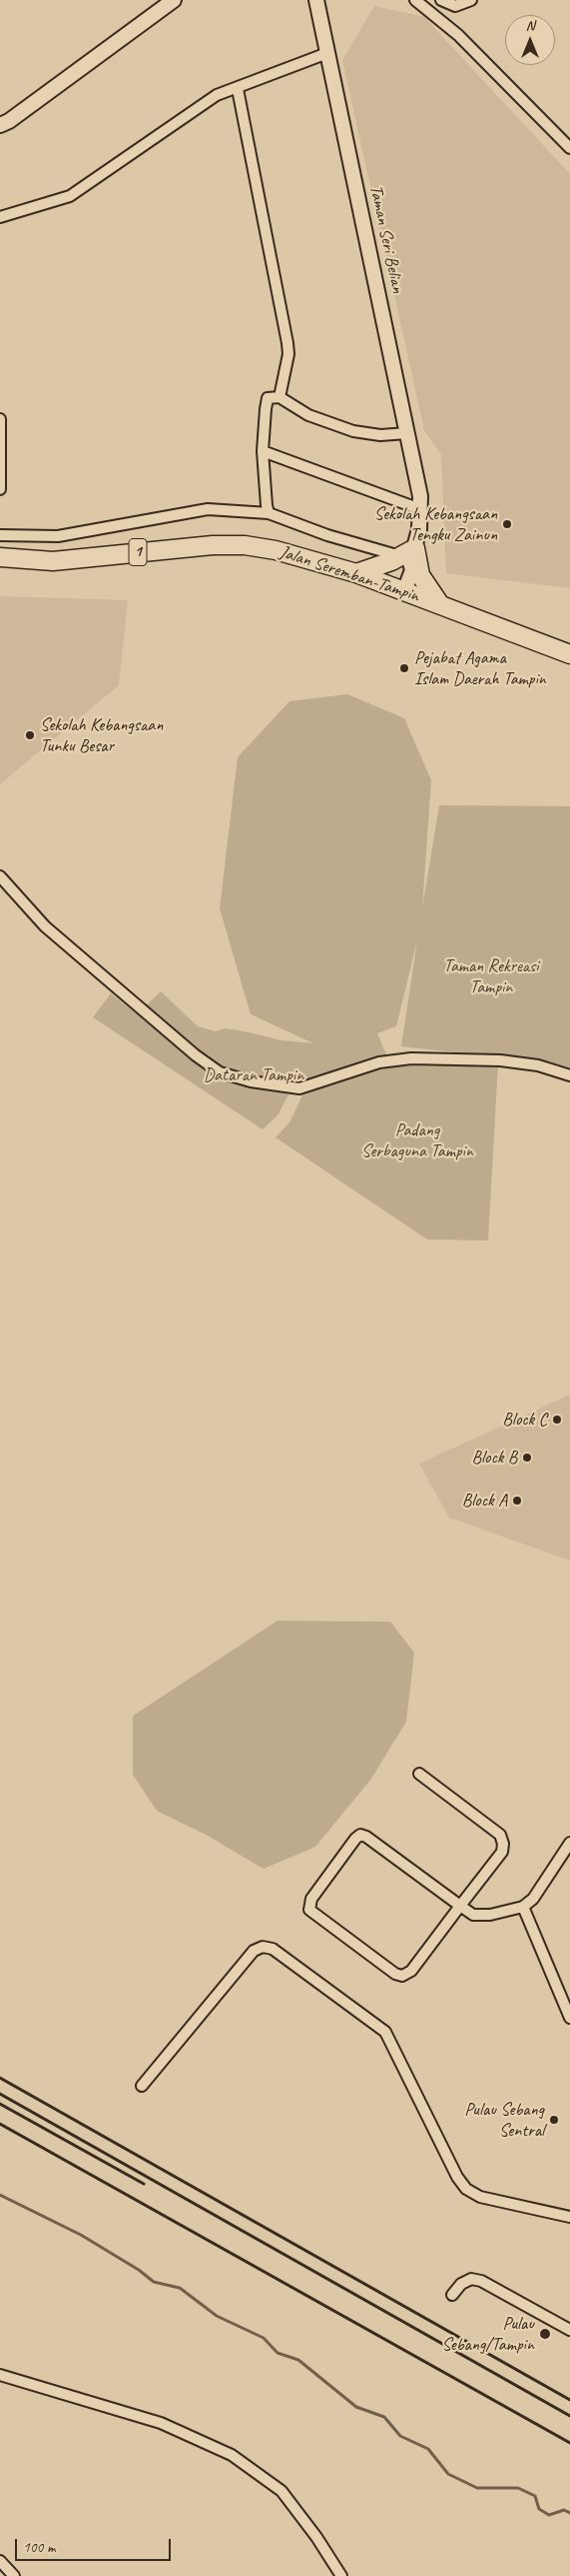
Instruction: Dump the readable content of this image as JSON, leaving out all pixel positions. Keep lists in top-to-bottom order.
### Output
{
  "streets": {
    "highway": ["1", "Jalan Seremban-Tampin"],
    "street": ["Taman Seri Belian"]
  },
  "crossings": [
    ["Taman Seri Belian", "Jalan Seremban-Tampin"]
  ],
  "parks": ["Taman Rekreasi Tampin", "Dataran Tampin", "Padang Serbaguna Tampin"],
  "places": [
    "Sekolah Kebangsaan Tengku Zainun",
    "Pejabat Agama Islam Daerah Tampin",
    "Sekolah Kebangsaan Tunku Besar",
    "Block C",
    "Block B",
    "Block A",
    "Pulau Sebang Sentral",
    "Pulau Sebang/Tampin"
  ],
  "scale_bar": "100 m",
  "north": "top"
}
